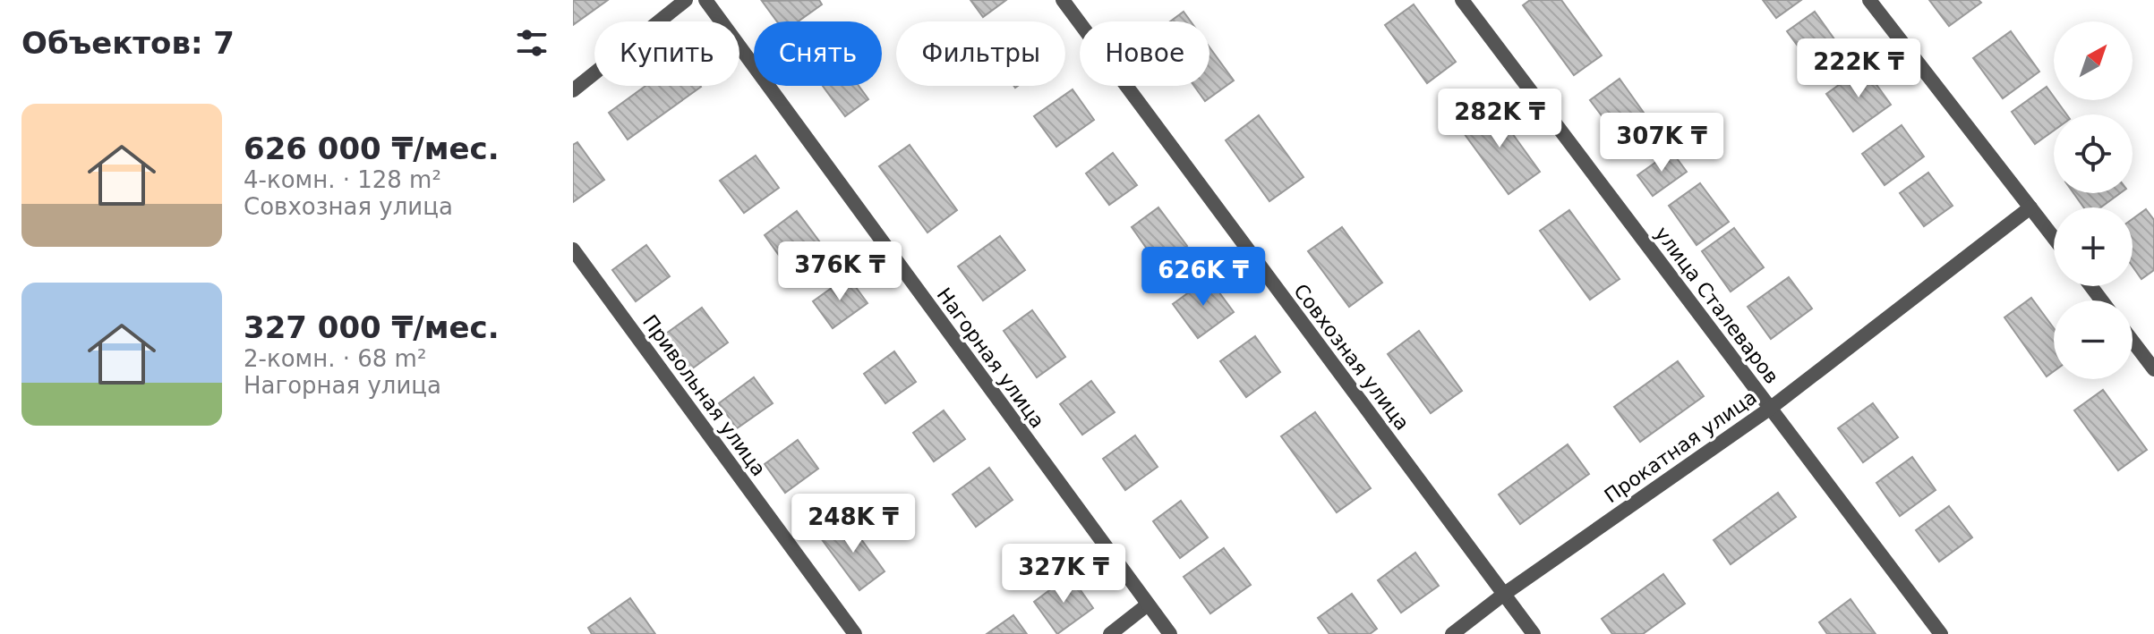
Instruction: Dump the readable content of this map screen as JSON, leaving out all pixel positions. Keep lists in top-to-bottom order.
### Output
{
  "streets": {
    "street": [
      "улица Сталеваров",
      "Совхозная улица",
      "Нагорная улица",
      "Привольная улица",
      "Прокатная улица"
    ]
  },
  "crossings": [
    ["улица Сталеваров", "Прокатная улица"],
    ["Совхозная улица", "Прокатная улица"]
  ],
  "north": "top right",
  "page": {
    "heading": "Объектов: 7",
    "map_buttons": ["+", "−"],
    "chip": [
      "Купить",
      "Снять",
      "Фильтры",
      "Новое"
    ],
    "price": [
      "222K ₸",
      "282K ₸",
      "307K ₸",
      "376K ₸",
      "626K ₸",
      "248K ₸",
      "327K ₸"
    ],
    "list": [
      {
        "name": "626 000 ₸/мес.",
        "note": "4-комн. · 128 m² · Совхозная улица"
      },
      {
        "name": "327 000 ₸/мес.",
        "note": "2-комн. · 68 m² · Нагорная улица"
      }
    ]
  }
}
